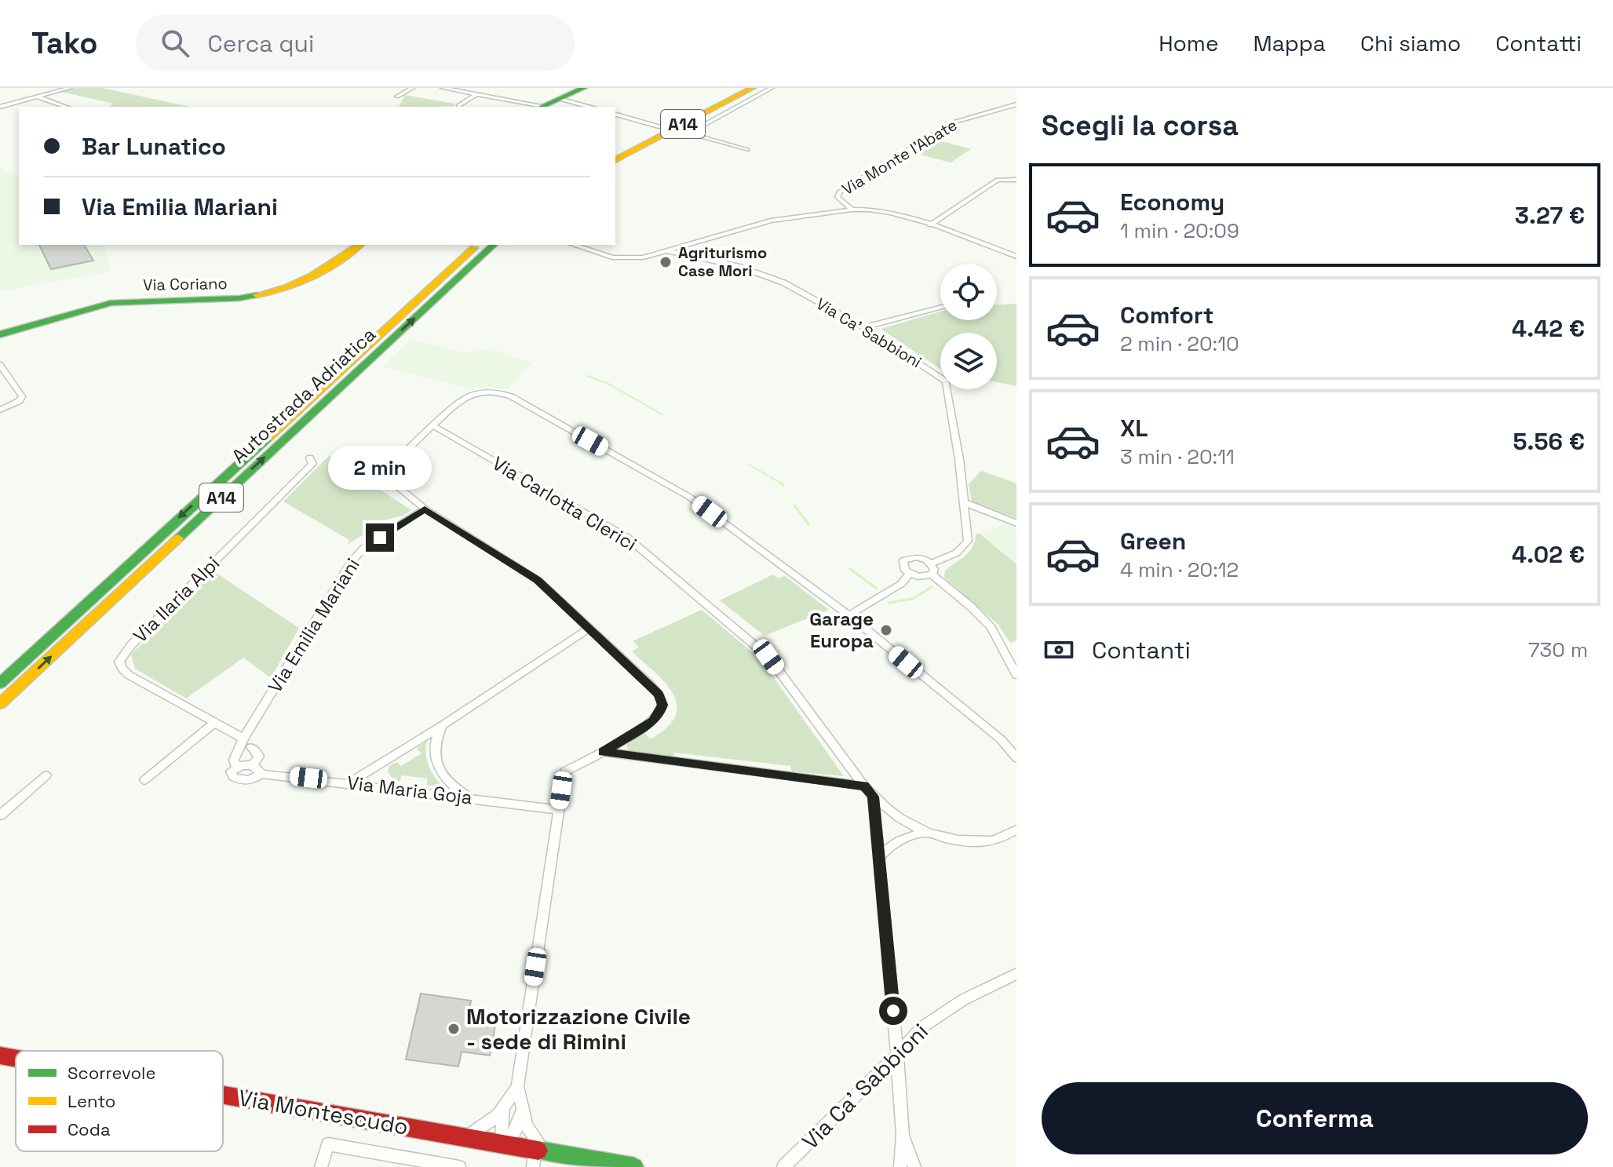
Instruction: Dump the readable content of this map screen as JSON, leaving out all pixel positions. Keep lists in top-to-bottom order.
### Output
{
  "streets": {
    "main road": [
      "A14",
      "Via Coriano",
      "Autostrada Adriatica",
      "Via Montescudo"
    ],
    "street": [
      "Via Monte l'Abate",
      "Via Ca' Sabbioni",
      "Via Carlotta Clerici",
      "Via Ilaria Alpi",
      "Via Emilia Mariani",
      "Via Maria Goja"
    ]
  },
  "crossings": [
    ["Via Monte l'Abate", "Via Ca' Sabbioni"],
    ["Via Ilaria Alpi", "Via Emilia Mariani"]
  ],
  "places": ["Agriturismo Case Mori", "Garage Europa", "Motorizzazione Civile - sede di Rimini"],
  "legend": ["Scorrevole", "Lento", "Coda"],
  "page": {
    "header": "Tako",
    "search": "Cerca qui",
    "nav": [
      "Home",
      "Mappa",
      "Chi siamo",
      "Contatti"
    ],
    "heading": "Scegli la corsa",
    "banner": ["Bar Lunatico", "Via Emilia Mariani"],
    "list": [
      {
        "name": "Economy",
        "note": "1 min · 20:09",
        "value": "3.27 €"
      },
      {
        "name": "Comfort",
        "note": "2 min · 20:10",
        "value": "4.42 €"
      },
      {
        "name": "XL",
        "note": "3 min · 20:11",
        "value": "5.56 €"
      },
      {
        "name": "Green",
        "note": "4 min · 20:12",
        "value": "4.02 €"
      }
    ],
    "bubble": "2 min",
    "pay": ["Contanti", "730 m"],
    "buttons": "Conferma"
  }
}
